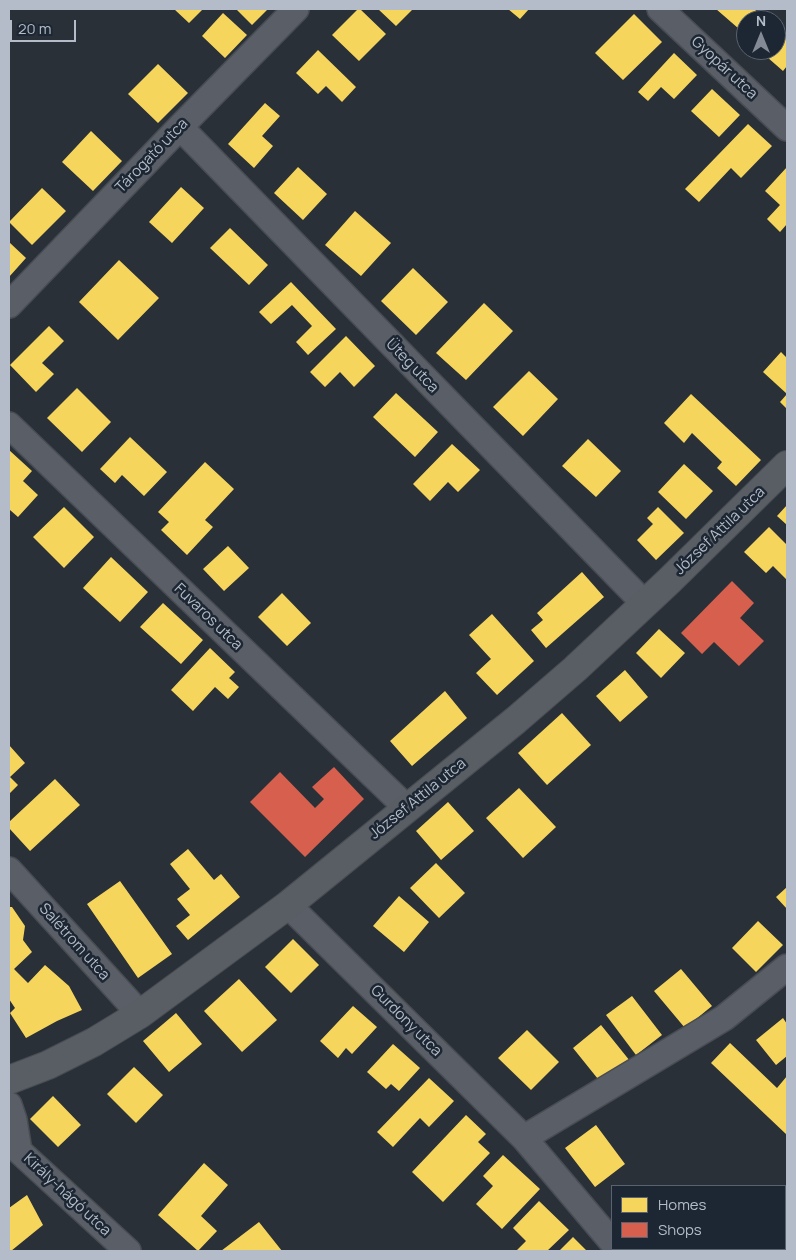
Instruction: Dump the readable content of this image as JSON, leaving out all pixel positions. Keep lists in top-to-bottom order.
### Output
{
  "streets": {
    "street": [
      "Gyopár utca",
      "Tárogató utca",
      "Üteg utca",
      "József Attila utca",
      "Fuvaros utca",
      "Salétrom utca",
      "Gurdony utca",
      "Király-hágó utca"
    ]
  },
  "crossings": [
    ["Tárogató utca", "Üteg utca"],
    ["Üteg utca", "József Attila utca"],
    ["József Attila utca", "Fuvaros utca"],
    ["József Attila utca", "Salétrom utca"],
    ["József Attila utca", "Gurdony utca"]
  ],
  "legend": ["Homes", "Shops"],
  "scale_bar": "20 m",
  "north": "top"
}
